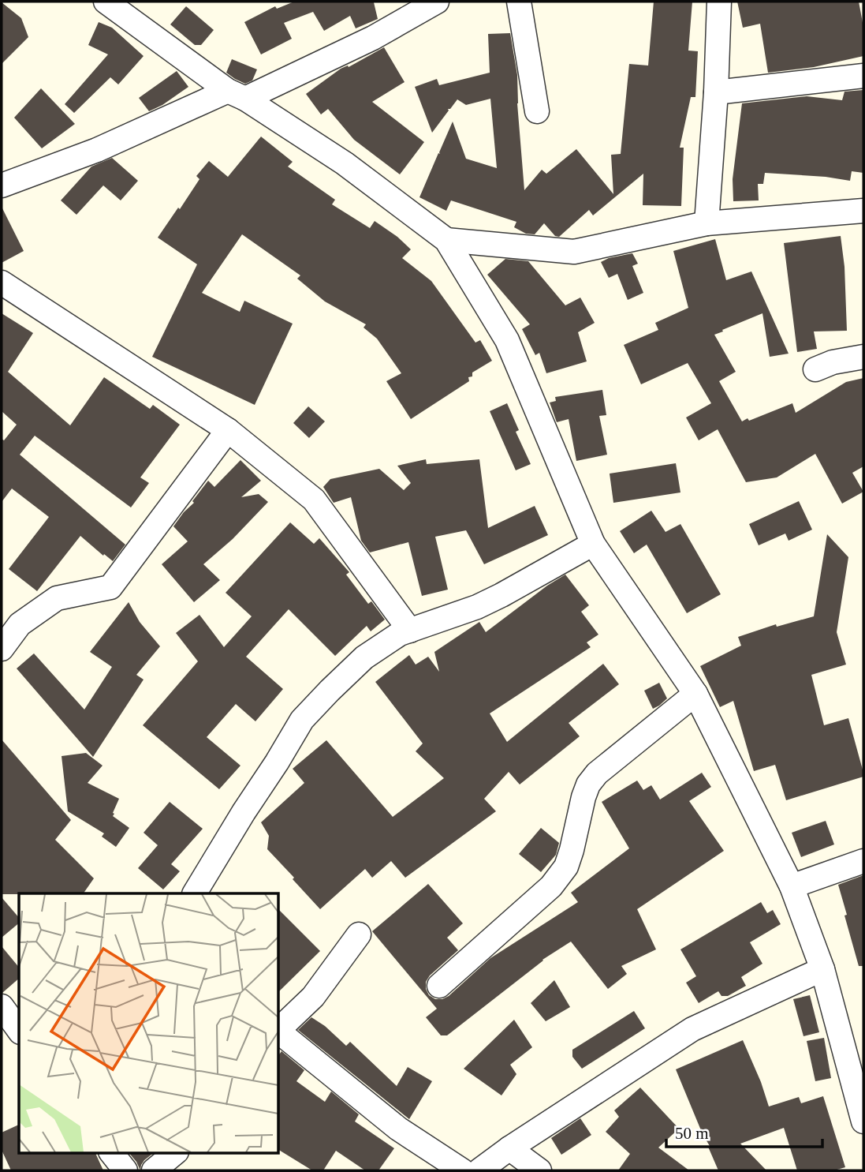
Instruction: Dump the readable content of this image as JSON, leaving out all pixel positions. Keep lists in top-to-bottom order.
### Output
{
  "scale_bar": "50 m"
}
